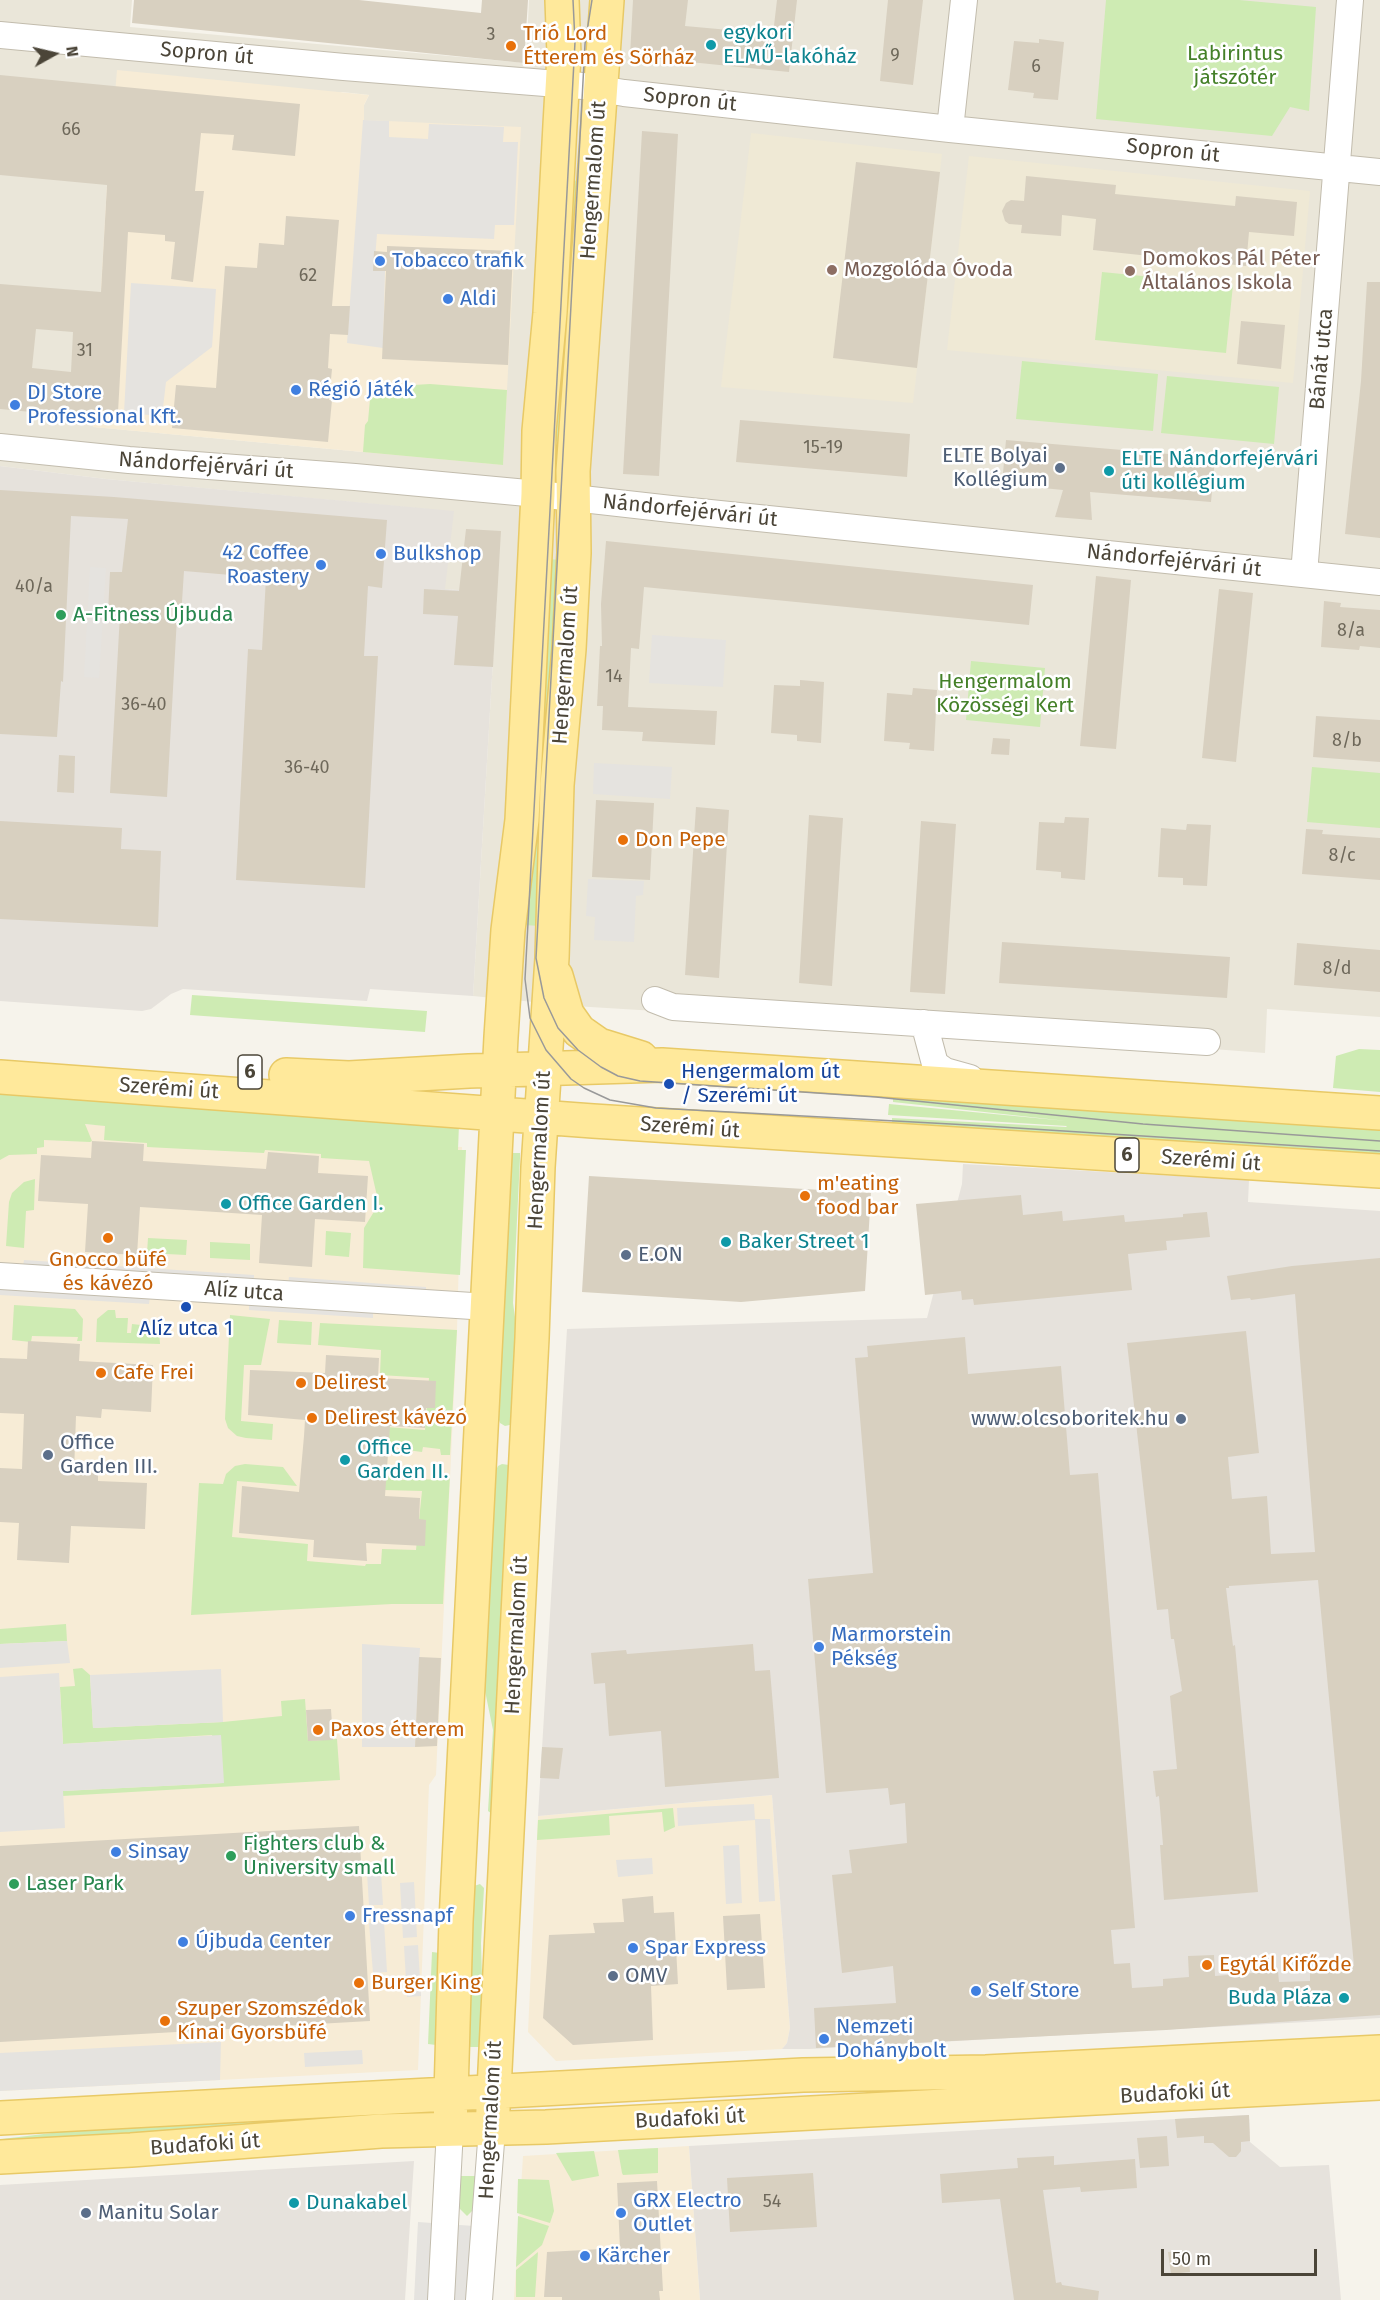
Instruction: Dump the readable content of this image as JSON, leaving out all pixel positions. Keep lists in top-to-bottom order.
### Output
{
  "streets": {
    "main road": [
      "Hengermalom út",
      "6",
      "Szerémi út",
      "Budafoki út"
    ],
    "street": [
      "Sopron út",
      "Bánát utca",
      "Nándorfejérvári út",
      "Alíz utca"
    ]
  },
  "crossings": [
    ["Sopron út", "Hengermalom út"],
    ["Sopron út", "Bánát utca"],
    ["Hengermalom út", "Nándorfejérvári út"],
    ["Hengermalom út", "Szerémi út"],
    ["Hengermalom út", "Alíz utca"],
    ["Hengermalom út", "Budafoki út"],
    ["Bánát utca", "Nándorfejérvári út"]
  ],
  "parks": ["Labirintus játszótér", "Hengermalom Közösségi Kert"],
  "places": [
    "egykori ELMŰ-lakóház",
    "Trió Lord Étterem és Sörház",
    "Tobacco trafik",
    "Mozgolóda Óvoda",
    "Domokos Pál Péter Általános Iskola",
    "Aldi",
    "Régió Játék",
    "DJ Store Professional Kft.",
    "ELTE Bolyai Kollégium",
    "ELTE Nándorfejérvári úti kollégium",
    "Bulkshop",
    "42 Coffee Roastery",
    "A-Fitness Újbuda",
    "Don Pepe",
    "Hengermalom út / Szerémi út",
    "m'eating food bar",
    "Office Garden I.",
    "Gnocco büfé és kávézó",
    "Baker Street 1",
    "E.ON",
    "Alíz utca 1",
    "Cafe Frei",
    "Delirest",
    "Delirest kávézó",
    "www.olcsoboritek.hu",
    "Office Garden III.",
    "Office Garden II.",
    "Marmorstein Pékség",
    "Paxos étterem",
    "Sinsay",
    "Fighters club & University small",
    "Laser Park",
    "Fressnapf",
    "Újbuda Center",
    "Spar Express",
    "Egytál Kifőzde",
    "OMV",
    "Burger King",
    "Self Store",
    "Buda Pláza",
    "Szuper Szomszédok Kínai Gyorsbüfé",
    "Nemzeti Dohánybolt",
    "Dunakabel",
    "Manitu Solar",
    "GRX Electro Outlet",
    "Kärcher"
  ],
  "house_numbers": [
    "3",
    "9",
    "6",
    "66",
    "62",
    "31",
    "15-19",
    "40/a",
    "8/a",
    "14",
    "36-40",
    "8/b",
    "36-40",
    "8/c",
    "8/d",
    "54"
  ],
  "scale_bar": "50 m",
  "north": "right"
}
